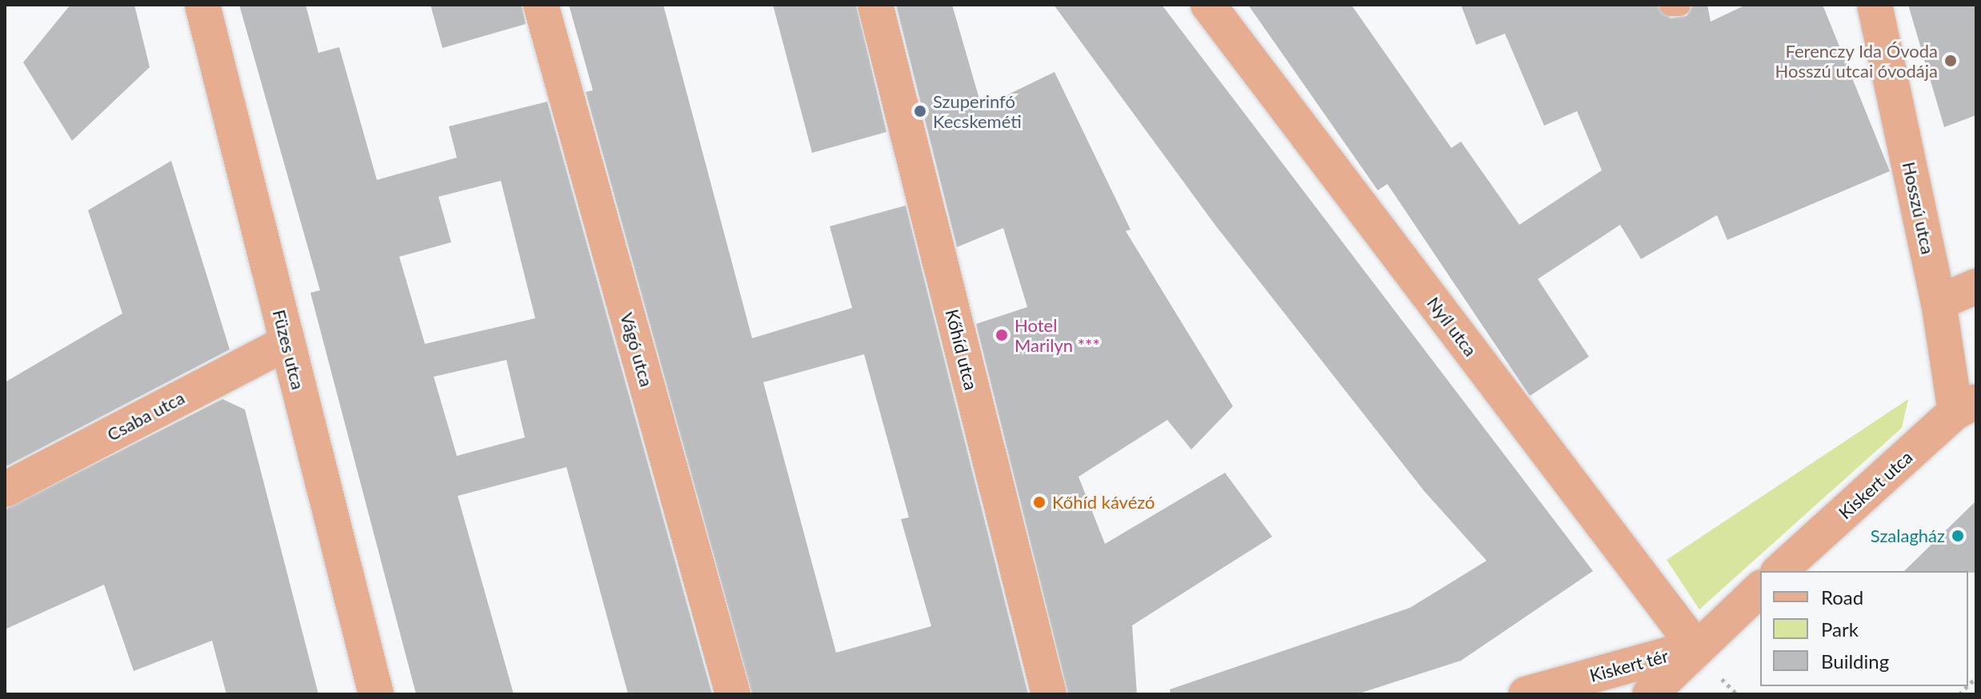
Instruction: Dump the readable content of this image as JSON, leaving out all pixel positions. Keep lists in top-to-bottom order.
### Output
{
  "streets": {
    "street": [
      "Hosszú utca",
      "Nyíl utca",
      "Füzes utca",
      "Vágó utca",
      "Kőhíd utca",
      "Csaba utca",
      "Kiskert utca",
      "Kiskert tér"
    ]
  },
  "crossings": [
    ["Hosszú utca", "Kiskert utca"],
    ["Nyíl utca", "Kiskert tér"],
    ["Füzes utca", "Csaba utca"]
  ],
  "places": [
    "Ferenczy Ida Óvoda Hosszú utcai óvodája",
    "Szuperinfó Kecskeméti",
    "Hotel Marilyn ***",
    "Kőhíd kávézó",
    "Szalagház"
  ],
  "legend": ["Road", "Park", "Building"]
}
